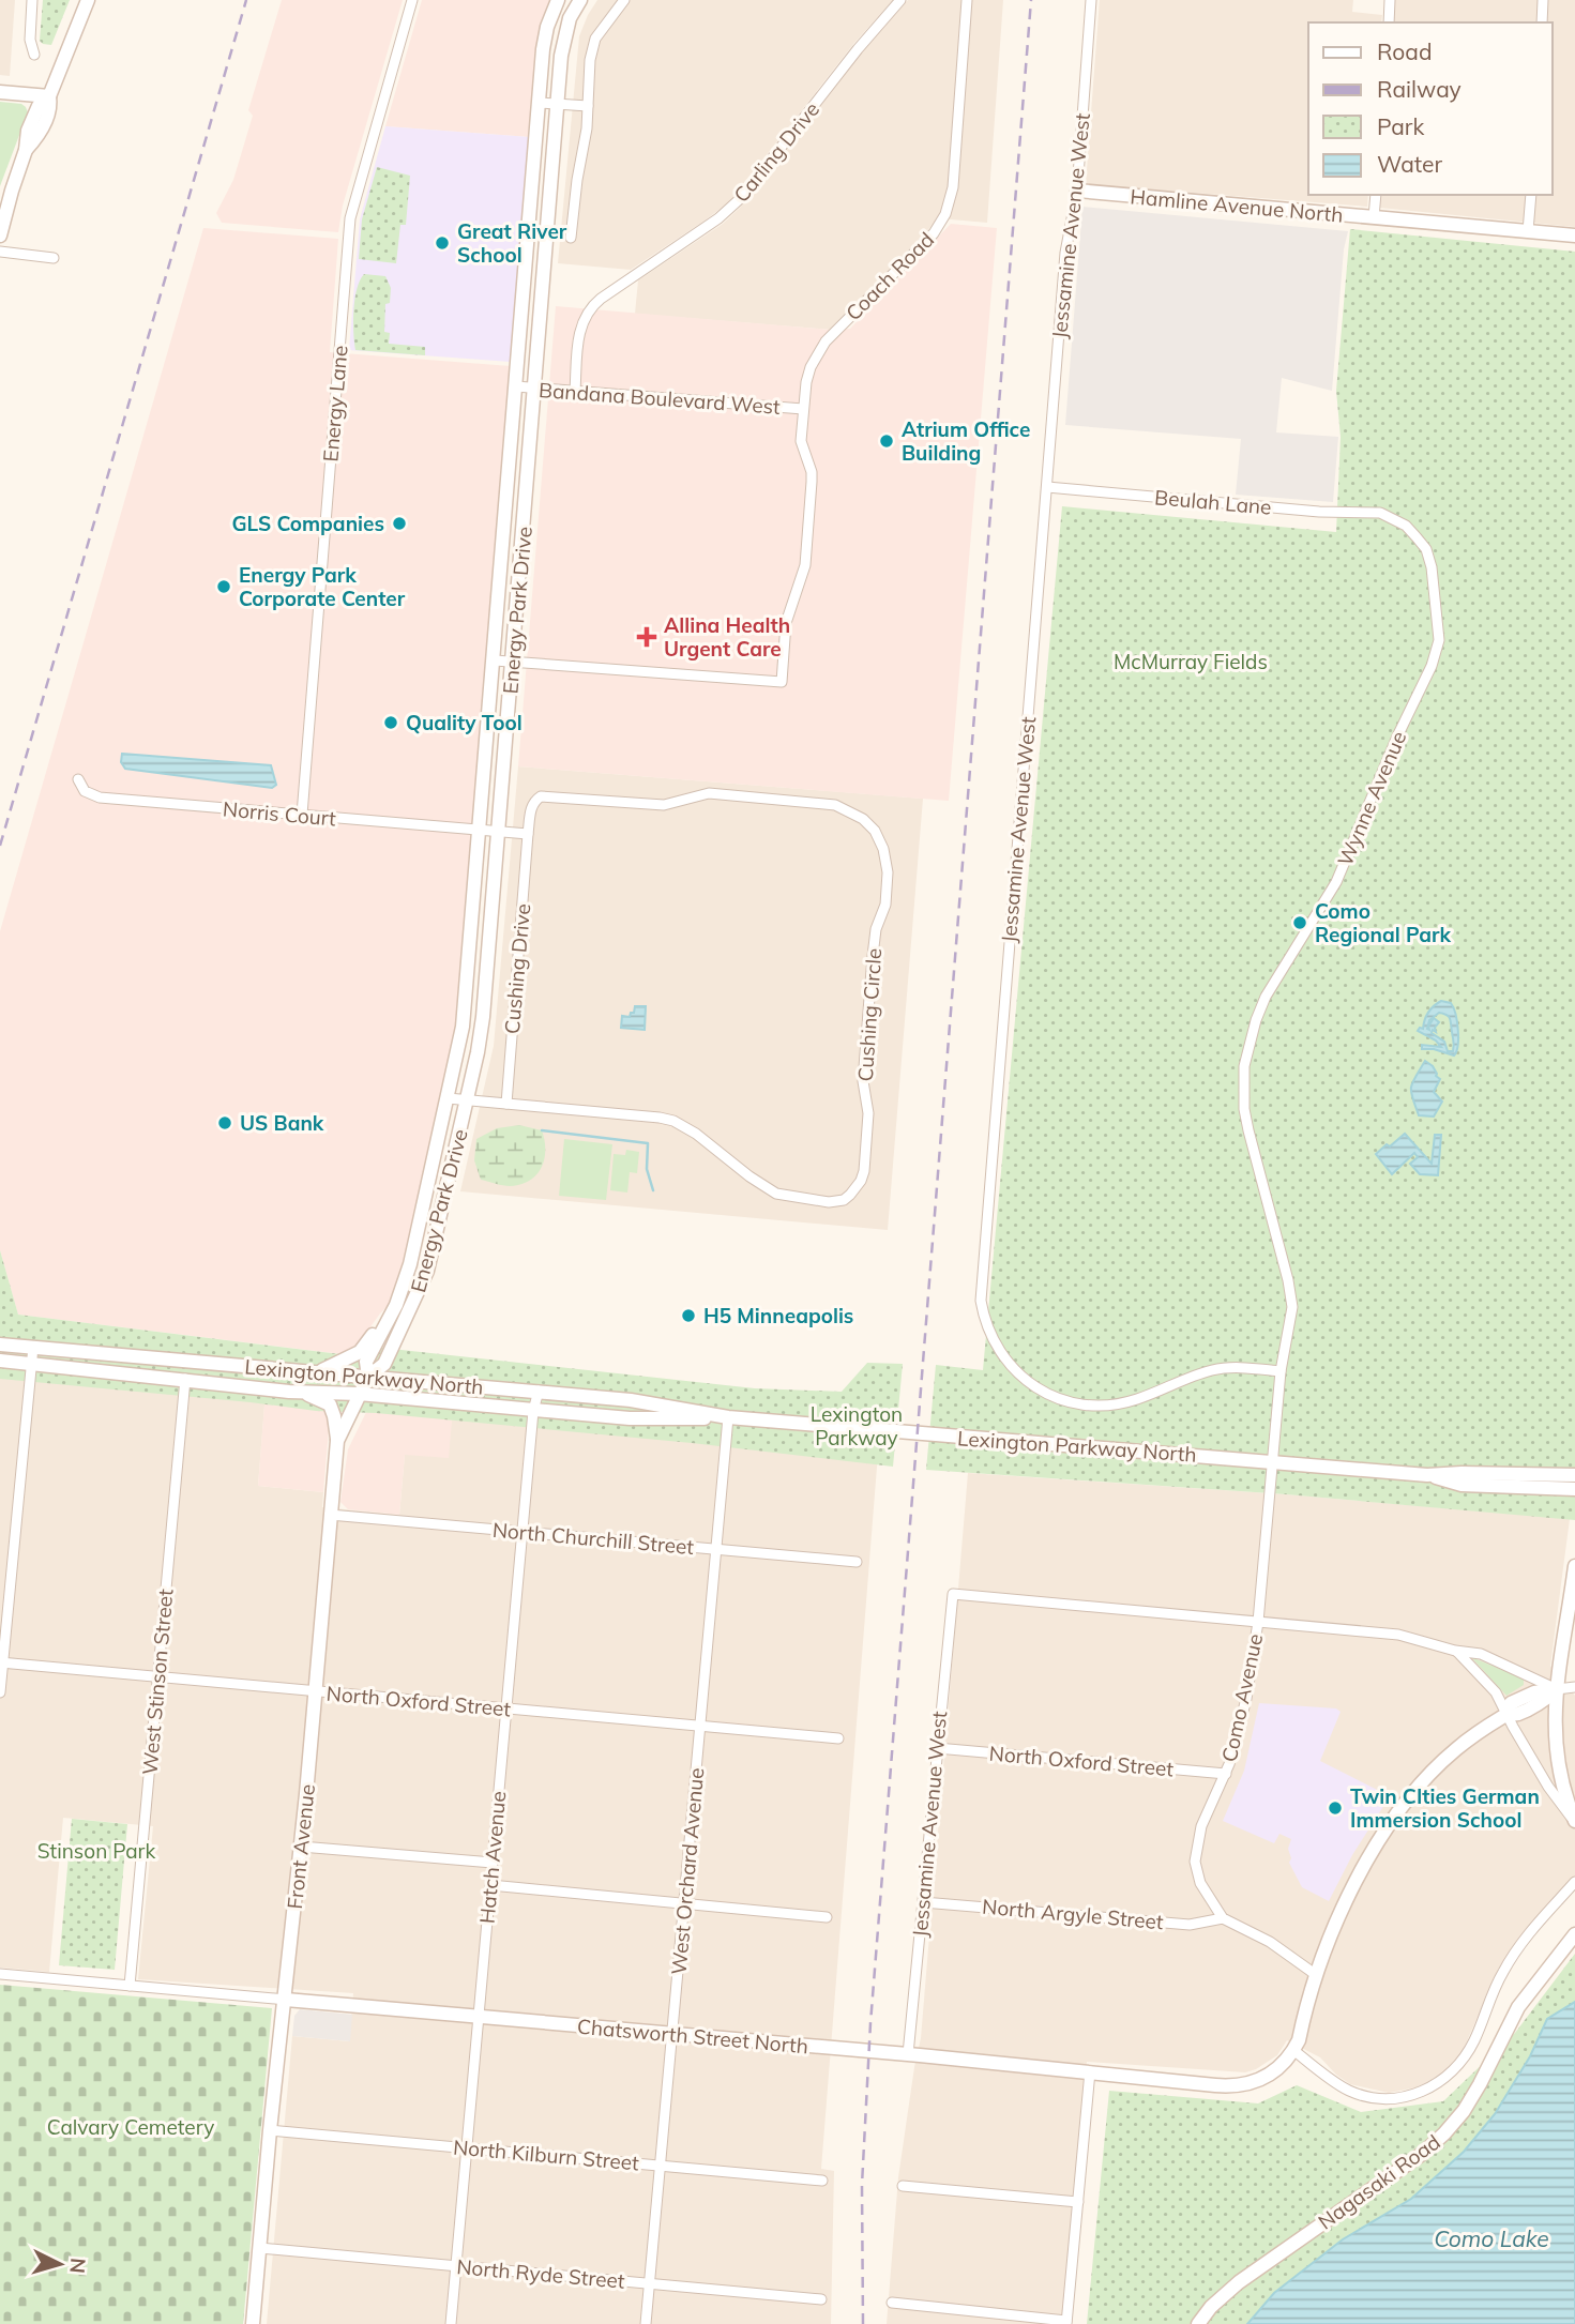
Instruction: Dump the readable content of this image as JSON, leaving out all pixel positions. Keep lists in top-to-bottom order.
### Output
{
  "streets": {
    "street": [
      "Carling Drive",
      "Hamline Avenue North",
      "Jessamine Avenue West",
      "Coach Road",
      "Bandana Boulevard West",
      "Energy Lane",
      "Beulah Lane",
      "Energy Park Drive",
      "Wynne Avenue",
      "Norris Court",
      "Cushing Drive",
      "Cushing Circle",
      "Lexington Parkway North",
      "North Churchill Street",
      "West Stinson Street",
      "Como Avenue",
      "North Oxford Street",
      "Front Avenue",
      "Hatch Avenue",
      "West Orchard Avenue",
      "North Argyle Street",
      "Chatsworth Street North",
      "North Kilburn Street",
      "Nagasaki Road",
      "North Ryde Street"
    ]
  },
  "crossings": [
    ["Carling Drive", "Bandana Boulevard West"],
    ["Hamline Avenue North", "Jessamine Avenue West"],
    ["Jessamine Avenue West", "Beulah Lane"],
    ["Jessamine Avenue West", "Wynne Avenue"],
    ["Jessamine Avenue West", "Como Avenue"],
    ["Jessamine Avenue West", "North Oxford Street"],
    ["Jessamine Avenue West", "North Argyle Street"],
    ["Jessamine Avenue West", "Chatsworth Street North"],
    ["Coach Road", "Bandana Boulevard West"],
    ["Coach Road", "Energy Park Drive"],
    ["Bandana Boulevard West", "Energy Park Drive"],
    ["Energy Lane", "Norris Court"],
    ["Beulah Lane", "Wynne Avenue"],
    ["Energy Park Drive", "Norris Court"],
    ["Energy Park Drive", "Cushing Circle"],
    ["Energy Park Drive", "Lexington Parkway North"],
    ["Energy Park Drive", "Front Avenue"],
    ["Wynne Avenue", "Como Avenue"],
    ["Cushing Drive", "Cushing Circle"],
    ["Lexington Parkway North", "West Stinson Street"],
    ["Lexington Parkway North", "Como Avenue"],
    ["Lexington Parkway North", "Front Avenue"],
    ["Lexington Parkway North", "Hatch Avenue"],
    ["Lexington Parkway North", "West Orchard Avenue"],
    ["North Churchill Street", "Front Avenue"],
    ["North Churchill Street", "Hatch Avenue"],
    ["North Churchill Street", "West Orchard Avenue"],
    ["West Stinson Street", "North Oxford Street"],
    ["West Stinson Street", "Chatsworth Street North"],
    ["Como Avenue", "North Oxford Street"],
    ["Como Avenue", "North Argyle Street"],
    ["North Oxford Street", "Front Avenue"],
    ["North Oxford Street", "Hatch Avenue"],
    ["North Oxford Street", "West Orchard Avenue"],
    ["Front Avenue", "Chatsworth Street North"],
    ["Front Avenue", "North Kilburn Street"],
    ["Front Avenue", "North Ryde Street"],
    ["Hatch Avenue", "Chatsworth Street North"],
    ["Hatch Avenue", "North Kilburn Street"],
    ["Hatch Avenue", "North Ryde Street"],
    ["West Orchard Avenue", "Chatsworth Street North"],
    ["West Orchard Avenue", "North Kilburn Street"],
    ["West Orchard Avenue", "North Ryde Street"]
  ],
  "water": ["Como Lake"],
  "parks": [
    "McMurray Fields",
    "Lexington Parkway",
    "Stinson Park",
    "Calvary Cemetery"
  ],
  "places": {
    "other": [
      "Great River School",
      "Atrium Office Building",
      "GLS Companies",
      "Energy Park Corporate Center",
      "Quality Tool",
      "Como Regional Park",
      "US Bank",
      "H5 Minneapolis",
      "Twin CIties German Immersion School"
    ],
    "health": ["Allina Health Urgent Care"]
  },
  "legend": [
    "Road",
    "Railway",
    "Park",
    "Water"
  ],
  "north": "right"
}
